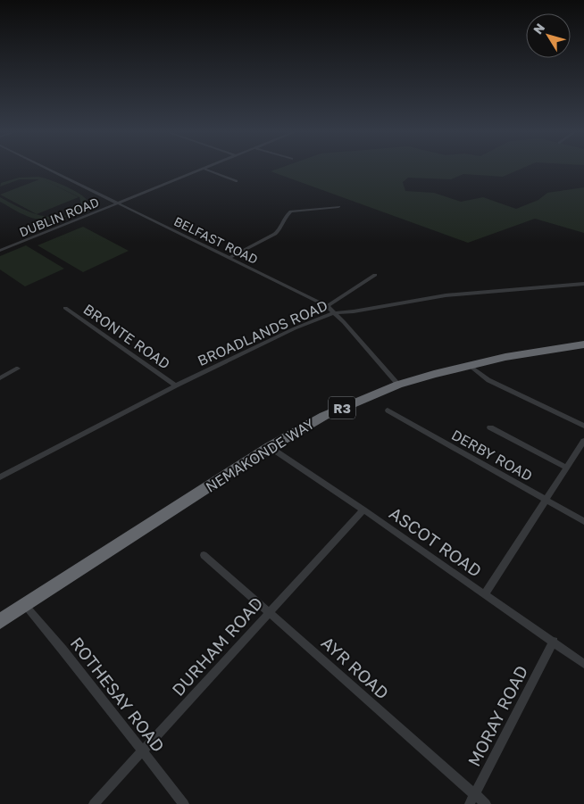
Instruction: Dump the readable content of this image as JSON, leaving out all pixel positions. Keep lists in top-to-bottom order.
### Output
{
  "streets": {
    "highway": ["R3", "NEMAKONDE WAY"],
    "street": [
      "DUBLIN ROAD",
      "BELFAST ROAD",
      "BROADLANDS ROAD",
      "BRONTE ROAD",
      "DERBY ROAD",
      "ASCOT ROAD",
      "DURHAM ROAD",
      "AYR ROAD",
      "ROTHESAY ROAD",
      "MORAY ROAD"
    ]
  },
  "crossings": [
    ["DUBLIN ROAD", "BELFAST ROAD"],
    ["BELFAST ROAD", "BROADLANDS ROAD"],
    ["BELFAST ROAD", "NEMAKONDE WAY"],
    ["BROADLANDS ROAD", "BRONTE ROAD"],
    ["NEMAKONDE WAY", "ASCOT ROAD"],
    ["NEMAKONDE WAY", "ROTHESAY ROAD"],
    ["ASCOT ROAD", "DURHAM ROAD"],
    ["ASCOT ROAD", "MORAY ROAD"],
    ["DURHAM ROAD", "AYR ROAD"],
    ["DURHAM ROAD", "ROTHESAY ROAD"],
    ["AYR ROAD", "MORAY ROAD"]
  ],
  "north": "top left"
}
